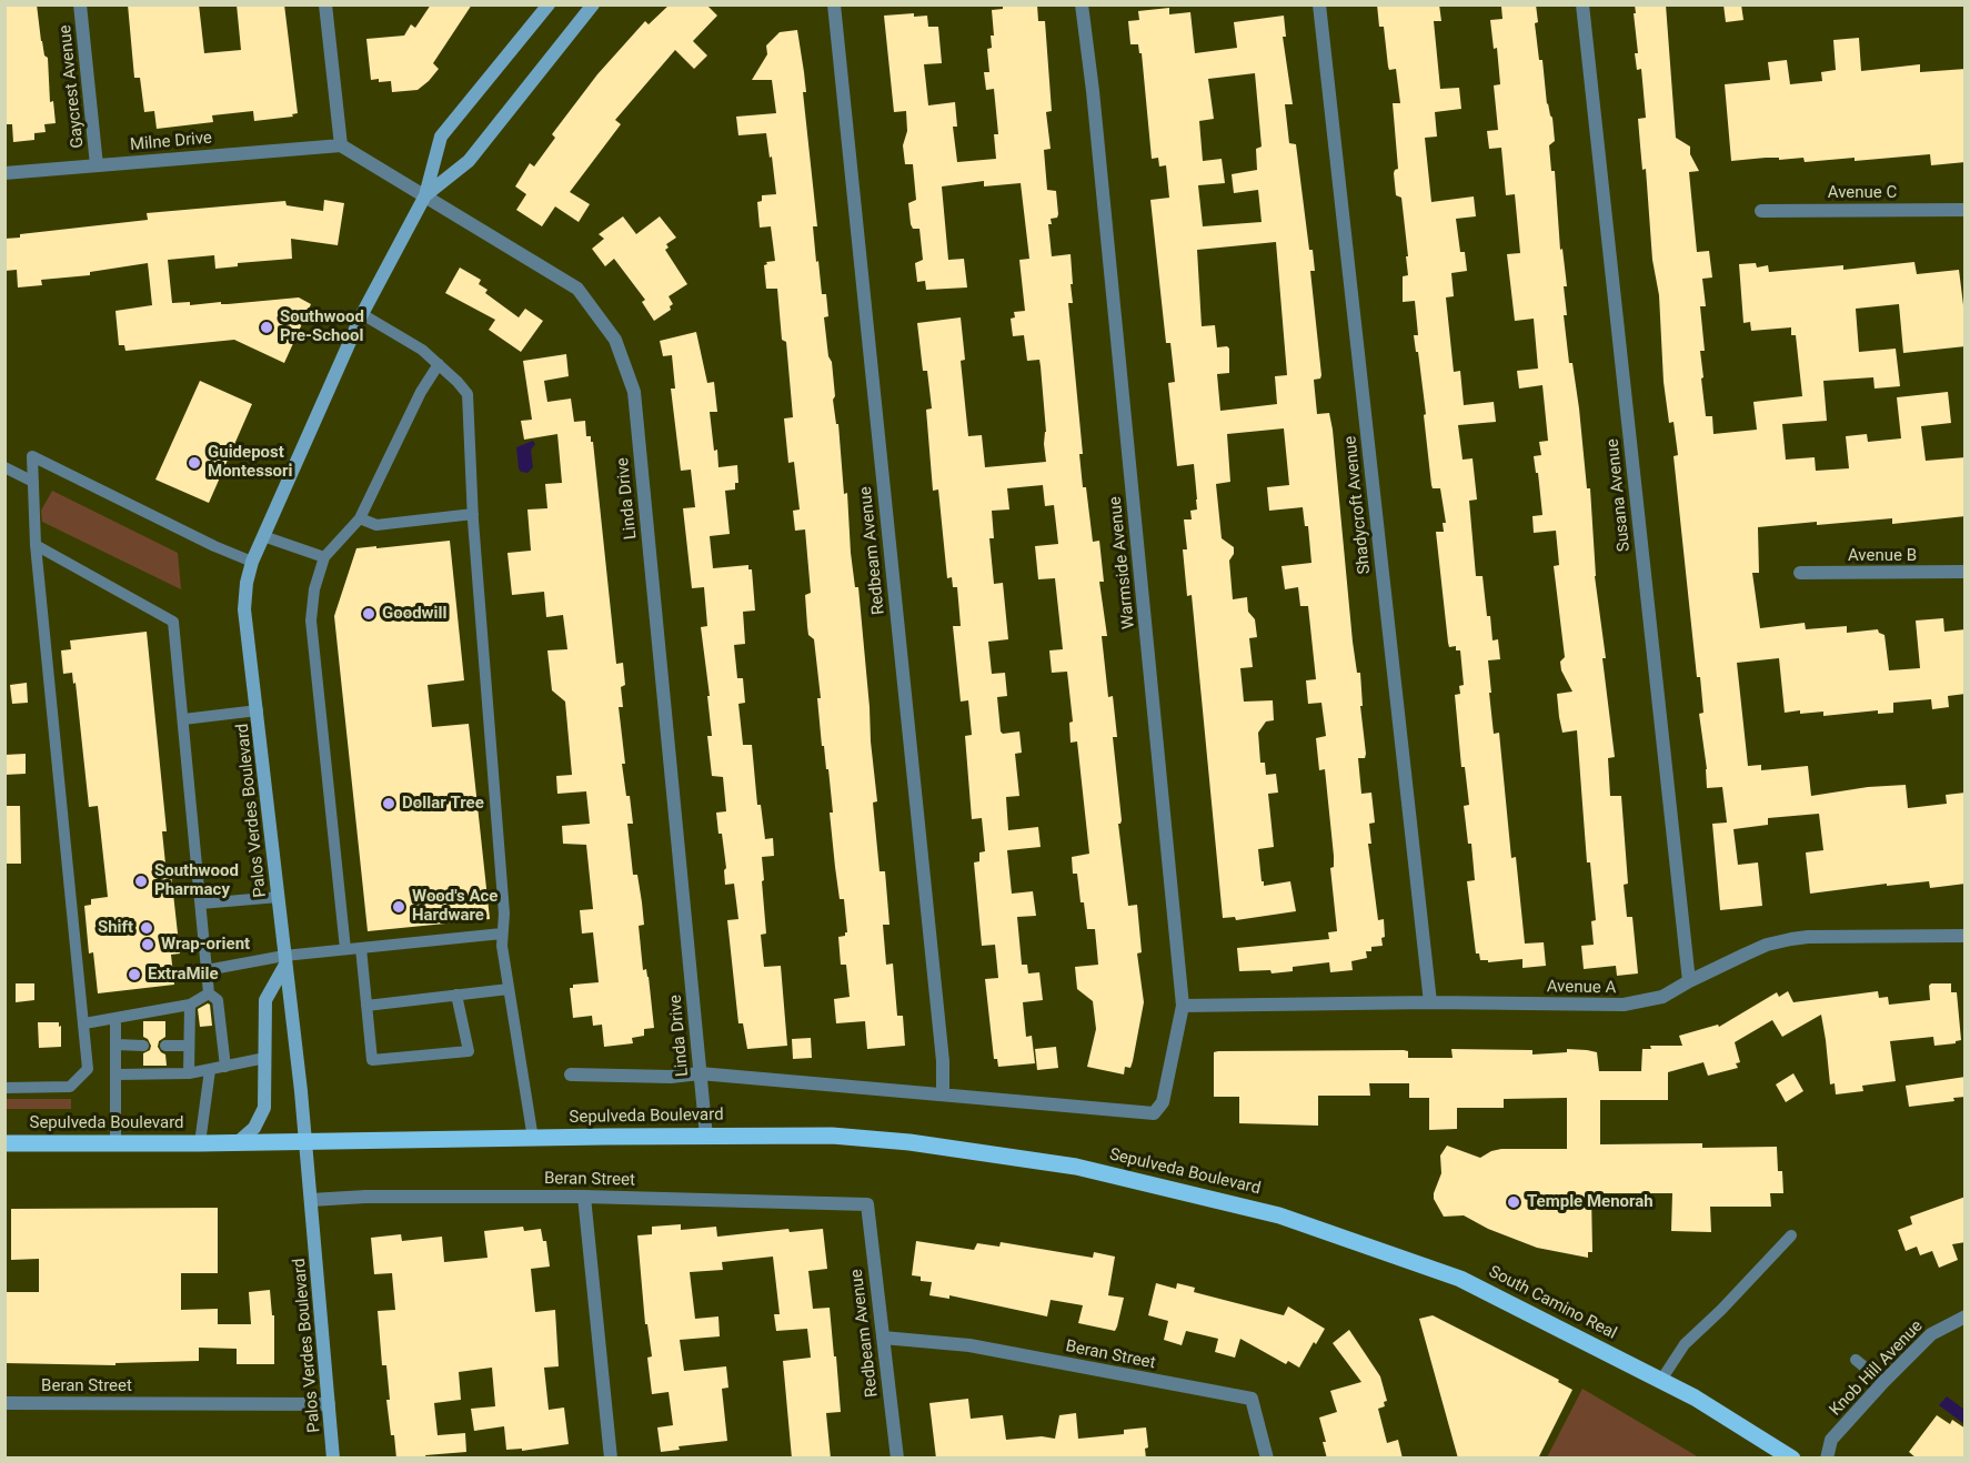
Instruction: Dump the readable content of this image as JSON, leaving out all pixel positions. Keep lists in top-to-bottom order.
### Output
{
  "streets": {
    "main road": ["Palos Verdes Boulevard", "Sepulveda Boulevard", "South Camino Real"],
    "street": [
      "Gaycrest Avenue",
      "Milne Drive",
      "Avenue C",
      "Susana Avenue",
      "Linda Drive",
      "Shadycroft Avenue",
      "Redbeam Avenue",
      "Avenue B",
      "Warmside Avenue",
      "Avenue A",
      "Beran Street",
      "Knob Hill Avenue"
    ]
  },
  "crossings": [
    ["Gaycrest Avenue", "Milne Drive"],
    ["Milne Drive", "Linda Drive"],
    ["Susana Avenue", "Avenue A"],
    ["Linda Drive", "Palos Verdes Boulevard"],
    ["Linda Drive", "Sepulveda Boulevard"],
    ["Shadycroft Avenue", "Avenue A"],
    ["Redbeam Avenue", "Warmside Avenue"],
    ["Redbeam Avenue", "Beran Street"],
    ["Warmside Avenue", "Avenue A"],
    ["Palos Verdes Boulevard", "Sepulveda Boulevard"],
    ["Palos Verdes Boulevard", "Beran Street"],
    ["Sepulveda Boulevard", "South Camino Real"]
  ],
  "places": [
    "Southwood Pre-School",
    "Guidepost Montessori",
    "Goodwill",
    "Dollar Tree",
    "Southwood Pharmacy",
    "Wood's Ace Hardware",
    "Shift",
    "Wrap-orient",
    "ExtraMile",
    "Temple Menorah"
  ]
}
